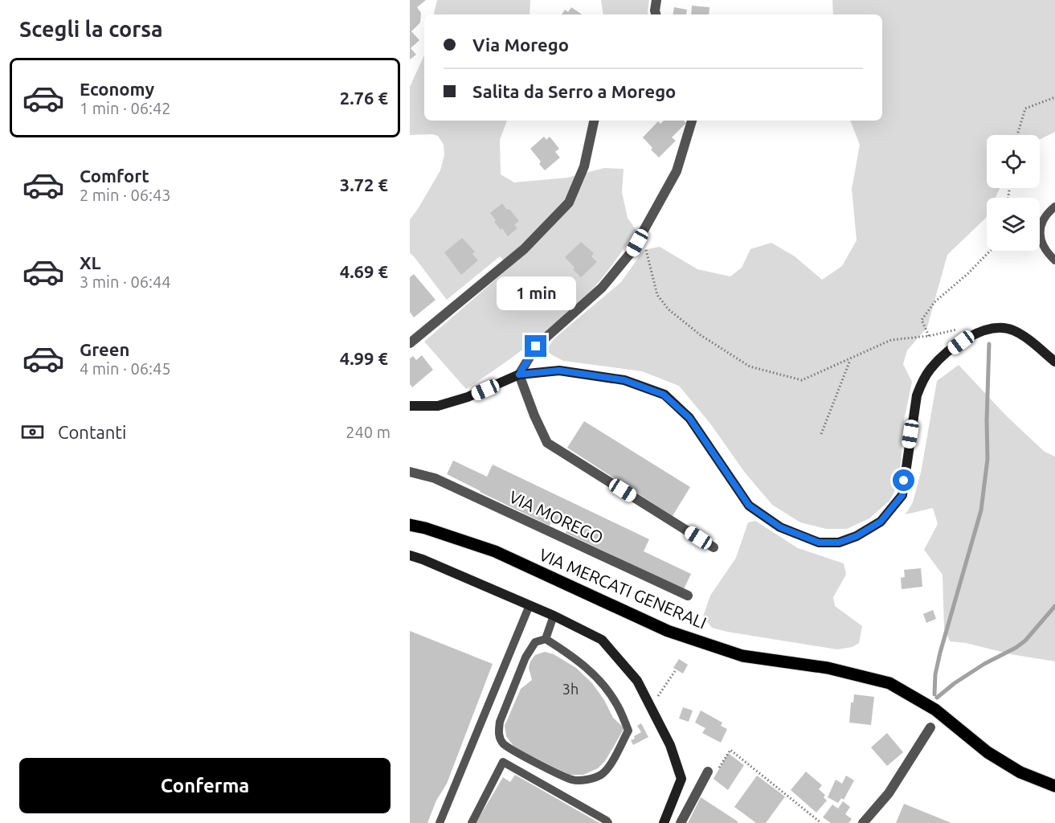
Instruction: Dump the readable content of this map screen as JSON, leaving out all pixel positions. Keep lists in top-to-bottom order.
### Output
{
  "streets": {
    "main road": ["VIA MERCATI GENERALI"],
    "street": ["VIA MOREGO"]
  },
  "house_numbers": ["3h"],
  "page": {
    "heading": "Scegli la corsa",
    "banner": ["Via Morego", "Salita da Serro a Morego"],
    "list": [
      {
        "name": "Economy",
        "note": "1 min · 06:42",
        "value": "2.76 €"
      },
      {
        "name": "Comfort",
        "note": "2 min · 06:43",
        "value": "3.72 €"
      },
      {
        "name": "XL",
        "note": "3 min · 06:44",
        "value": "4.69 €"
      },
      {
        "name": "Green",
        "note": "4 min · 06:45",
        "value": "4.99 €"
      }
    ],
    "bubble": "1 min",
    "pay": ["Contanti", "240 m"],
    "buttons": "Conferma"
  }
}
